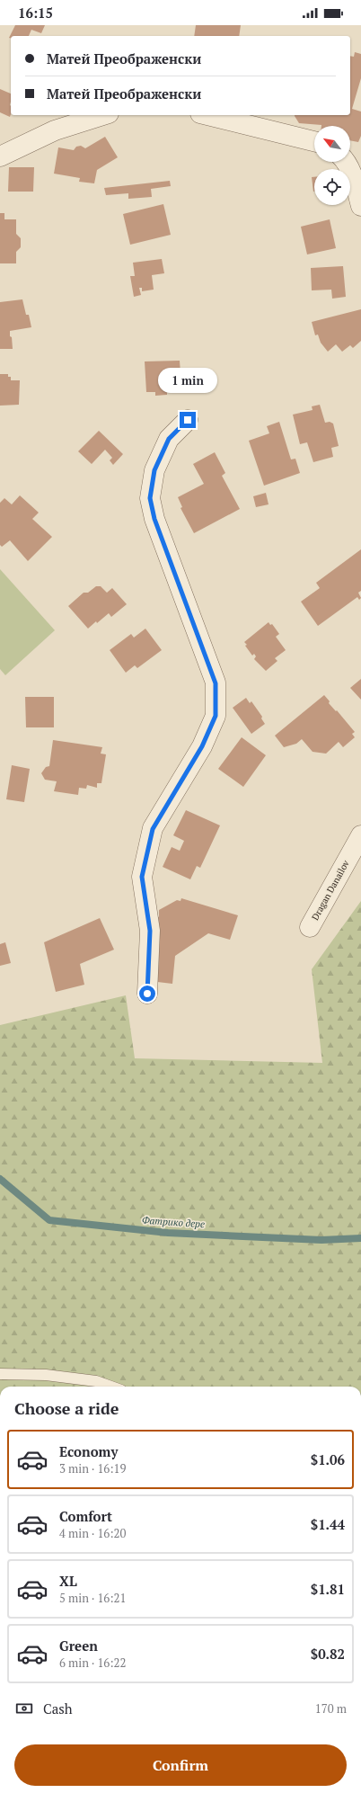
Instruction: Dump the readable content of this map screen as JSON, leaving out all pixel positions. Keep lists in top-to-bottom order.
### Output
{
  "streets": {
    "street": ["Dragan Danailov"]
  },
  "water": ["Фатрико дере"],
  "north": "top left",
  "page": {
    "status": "16:15",
    "banner": ["Матей Преображенски", "Матей Преображенски"],
    "bubble": "1 min",
    "heading": "Choose a ride",
    "list": [
      {
        "name": "Economy",
        "note": "3 min · 16:19",
        "value": "$1.06"
      },
      {
        "name": "Comfort",
        "note": "4 min · 16:20",
        "value": "$1.44"
      },
      {
        "name": "XL",
        "note": "5 min · 16:21",
        "value": "$1.81"
      },
      {
        "name": "Green",
        "note": "6 min · 16:22",
        "value": "$0.82"
      }
    ],
    "pay": ["Cash", "170 m"],
    "buttons": "Confirm"
  }
}
